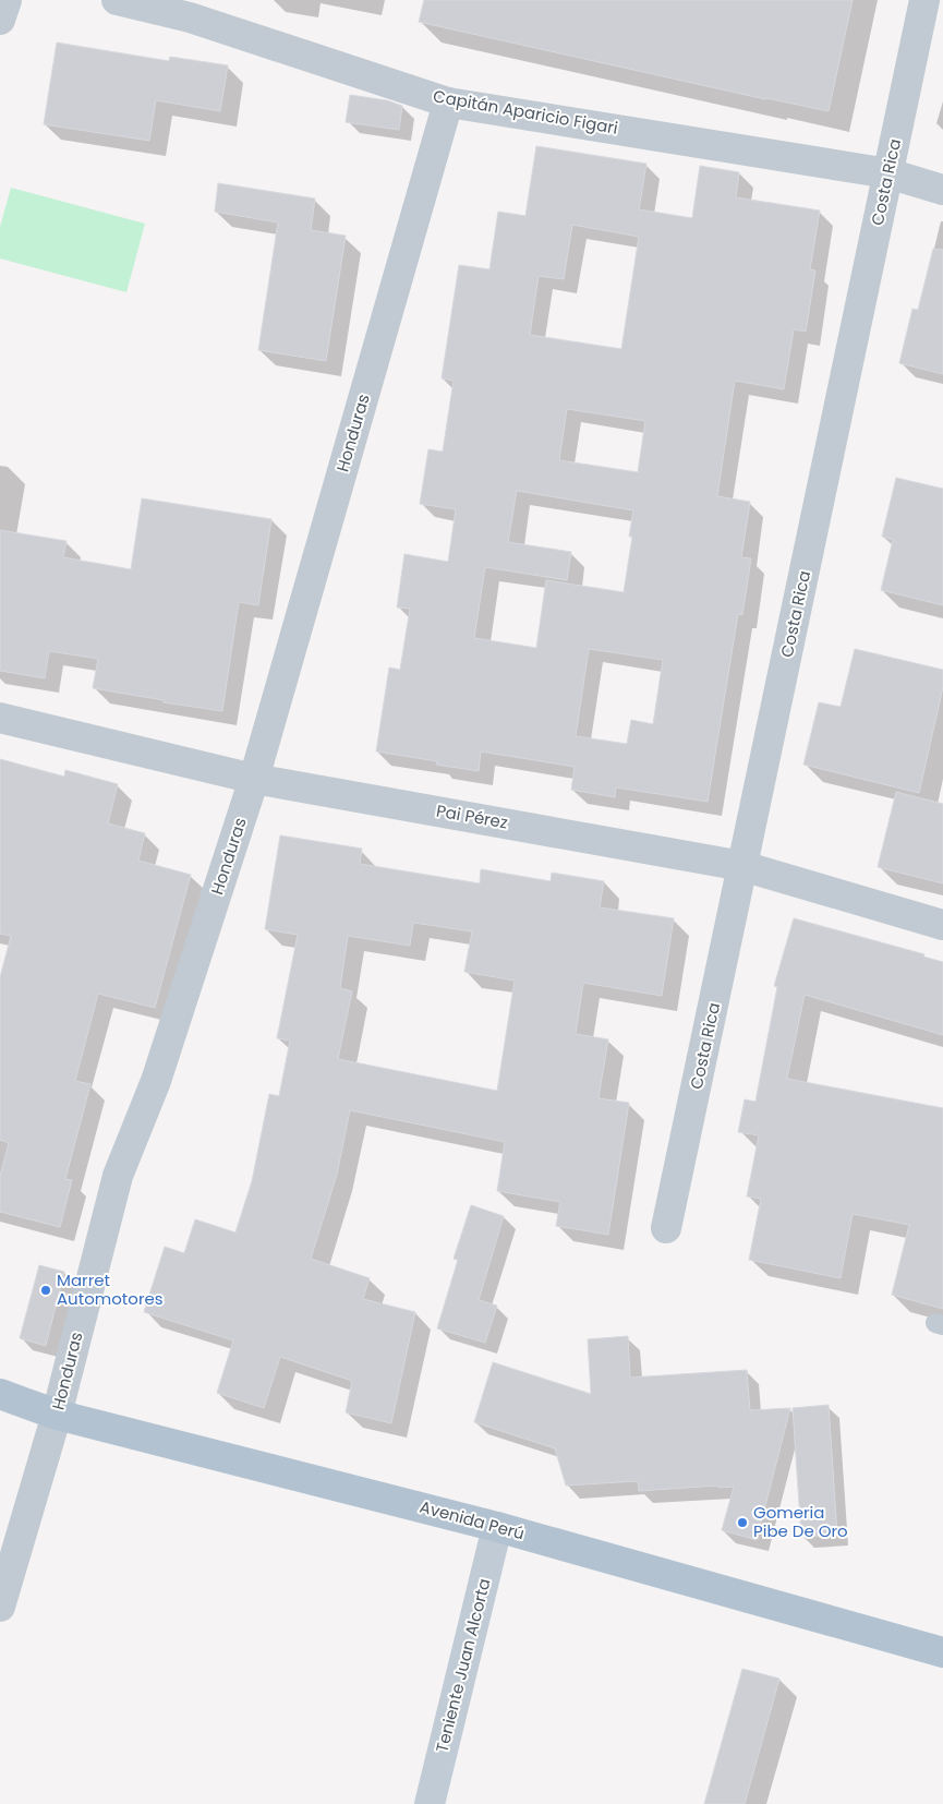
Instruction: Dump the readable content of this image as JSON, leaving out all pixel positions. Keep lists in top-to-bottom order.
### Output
{
  "streets": {
    "main road": ["Avenida Perú"],
    "street": [
      "Capitán Aparicio Figari",
      "Costa Rica",
      "Honduras",
      "Pai Pérez",
      "Teniente Juan Alcorta"
    ]
  },
  "crossings": [
    ["Capitán Aparicio Figari", "Costa Rica"],
    ["Capitán Aparicio Figari", "Honduras"],
    ["Costa Rica", "Pai Pérez"],
    ["Honduras", "Pai Pérez"],
    ["Honduras", "Avenida Perú"],
    ["Avenida Perú", "Teniente Juan Alcorta"]
  ],
  "places": ["Marret Automotores", "Gomeria Pibe De Oro"]
}
